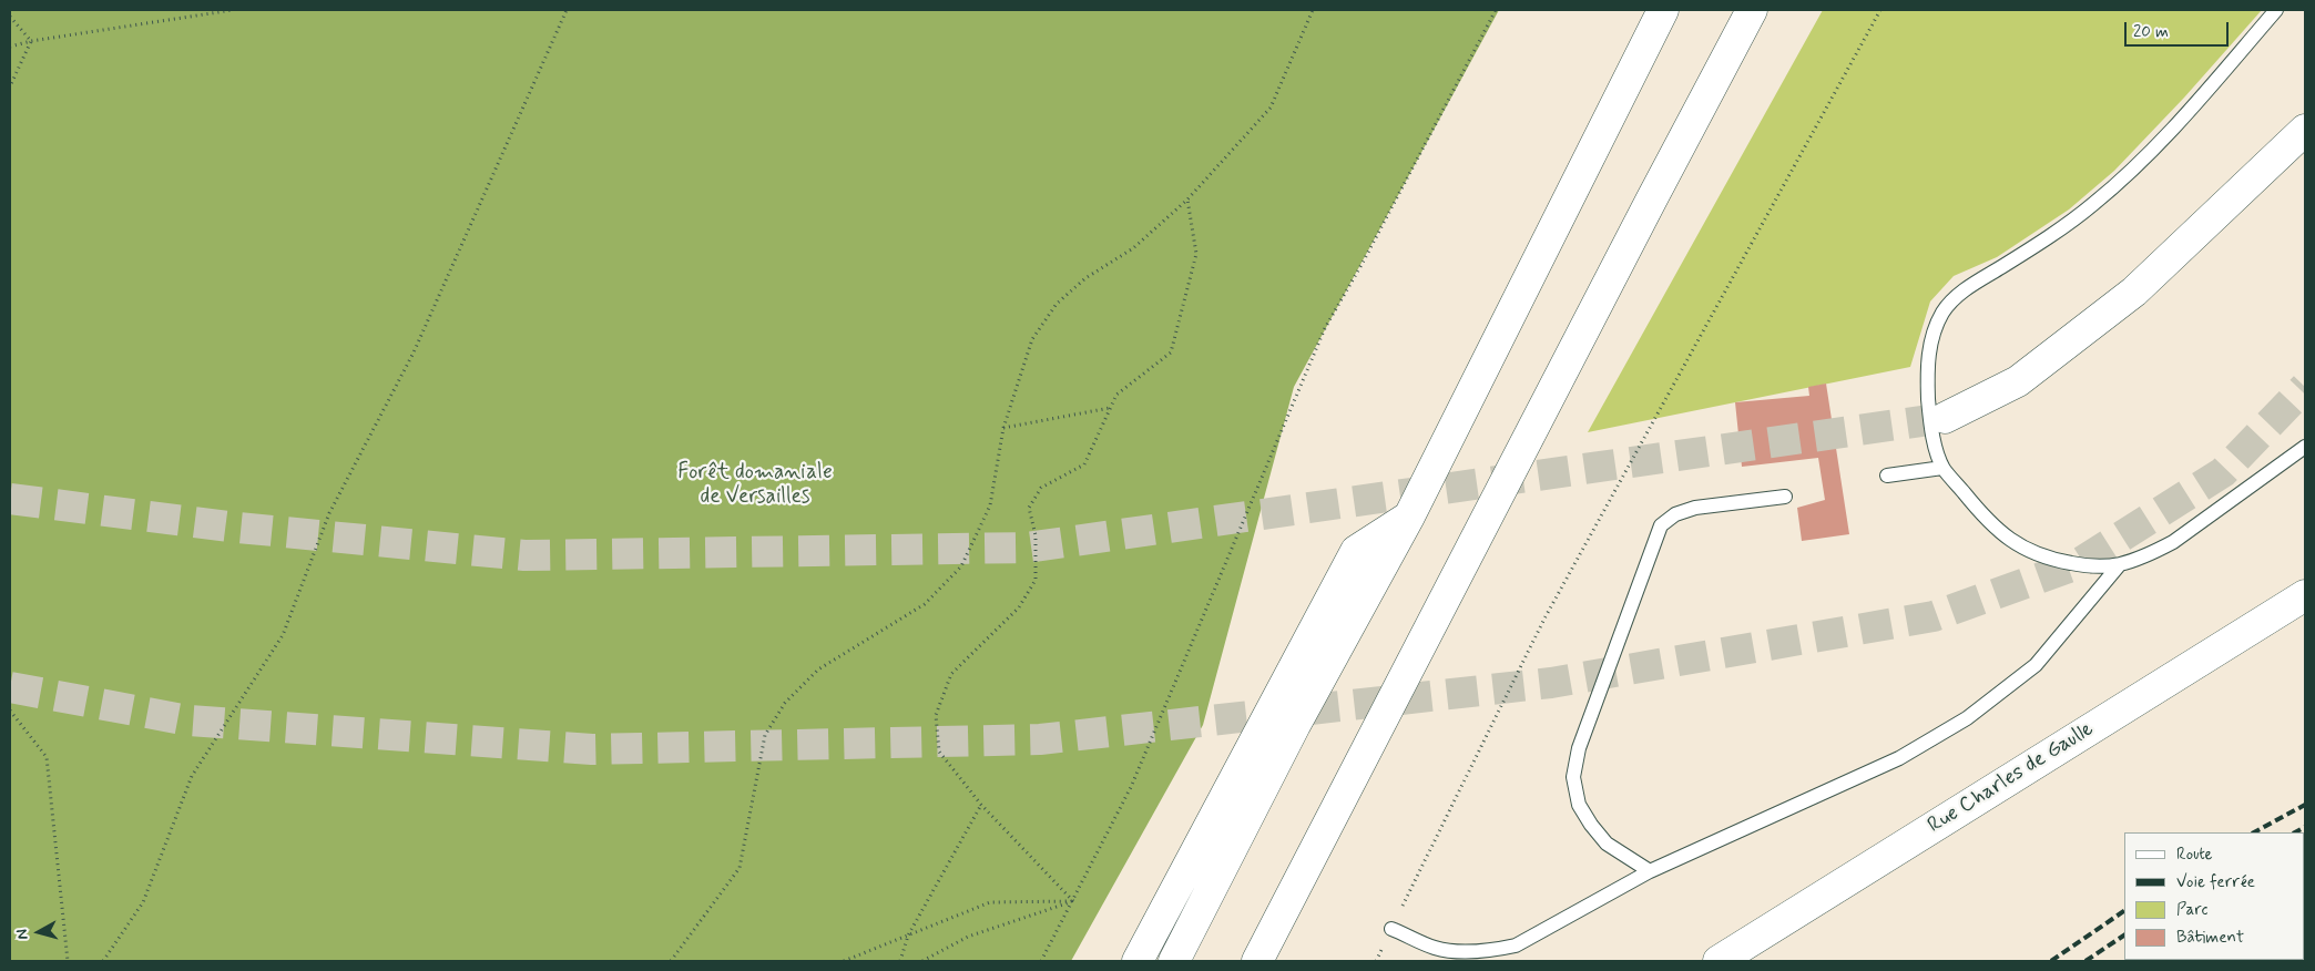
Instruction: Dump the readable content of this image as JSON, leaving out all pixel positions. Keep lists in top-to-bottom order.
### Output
{
  "streets": {
    "main road": ["Rue Charles de Gaulle"]
  },
  "parks": ["Forêt domaniale de Versailles"],
  "legend": [
    "Route",
    "Voie ferrée",
    "Parc",
    "Bâtiment"
  ],
  "scale_bar": "20 m",
  "north": "left"
}
